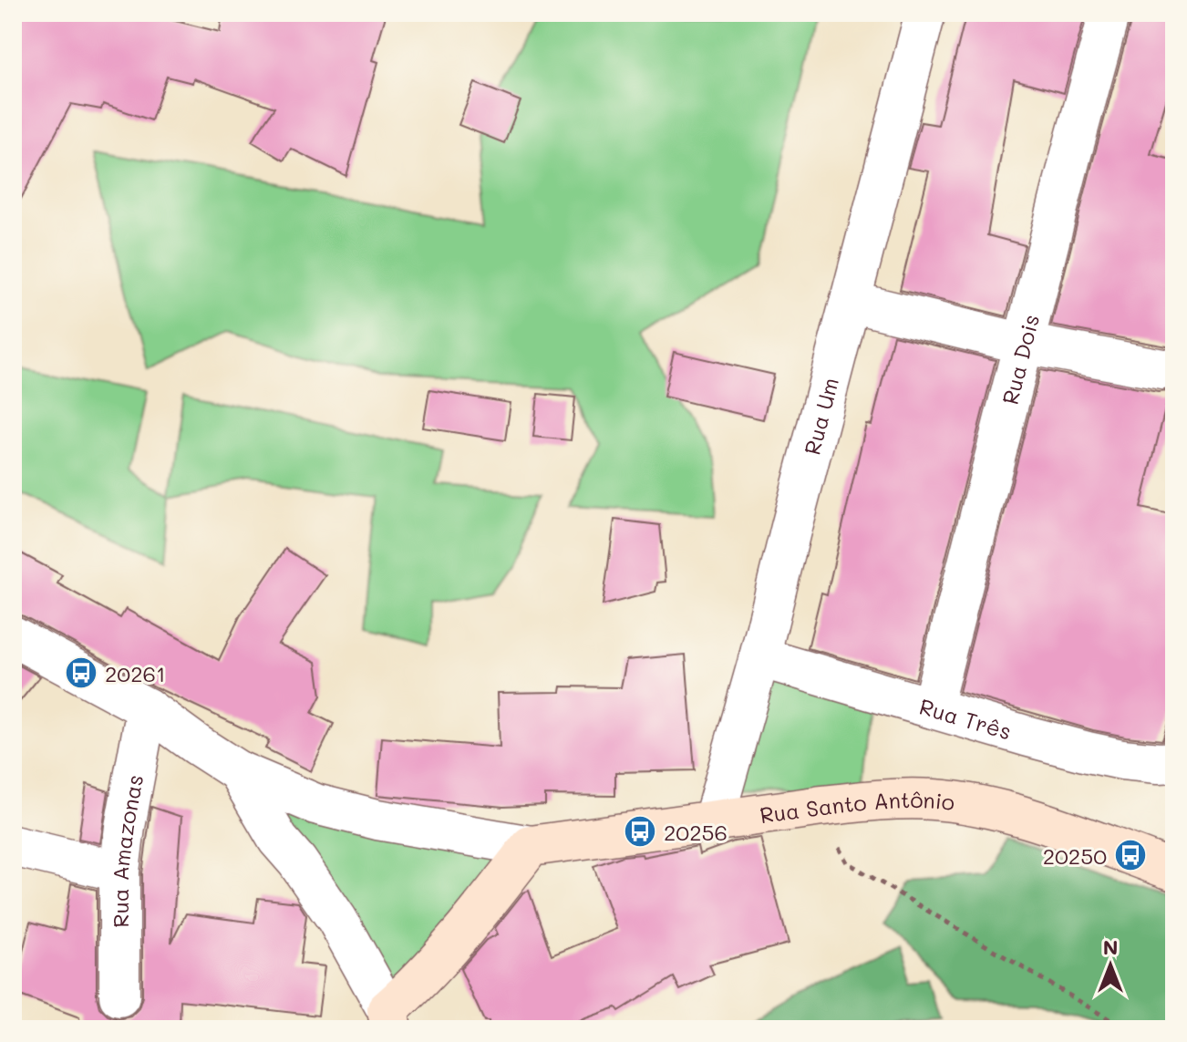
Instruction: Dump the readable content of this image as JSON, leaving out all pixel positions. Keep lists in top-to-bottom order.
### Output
{
  "streets": {
    "main road": ["Rua Santo Antônio"],
    "street": [
      "Rua Dois",
      "Rua Um",
      "Rua Três",
      "Rua Amazonas"
    ]
  },
  "crossings": [
    ["Rua Dois", "Rua Três"],
    ["Rua Um", "Rua Três"],
    ["Rua Um", "Rua Santo Antônio"]
  ],
  "places": {
    "bus stop": ["20261", "20256", "20250"]
  },
  "north": "top"
}
